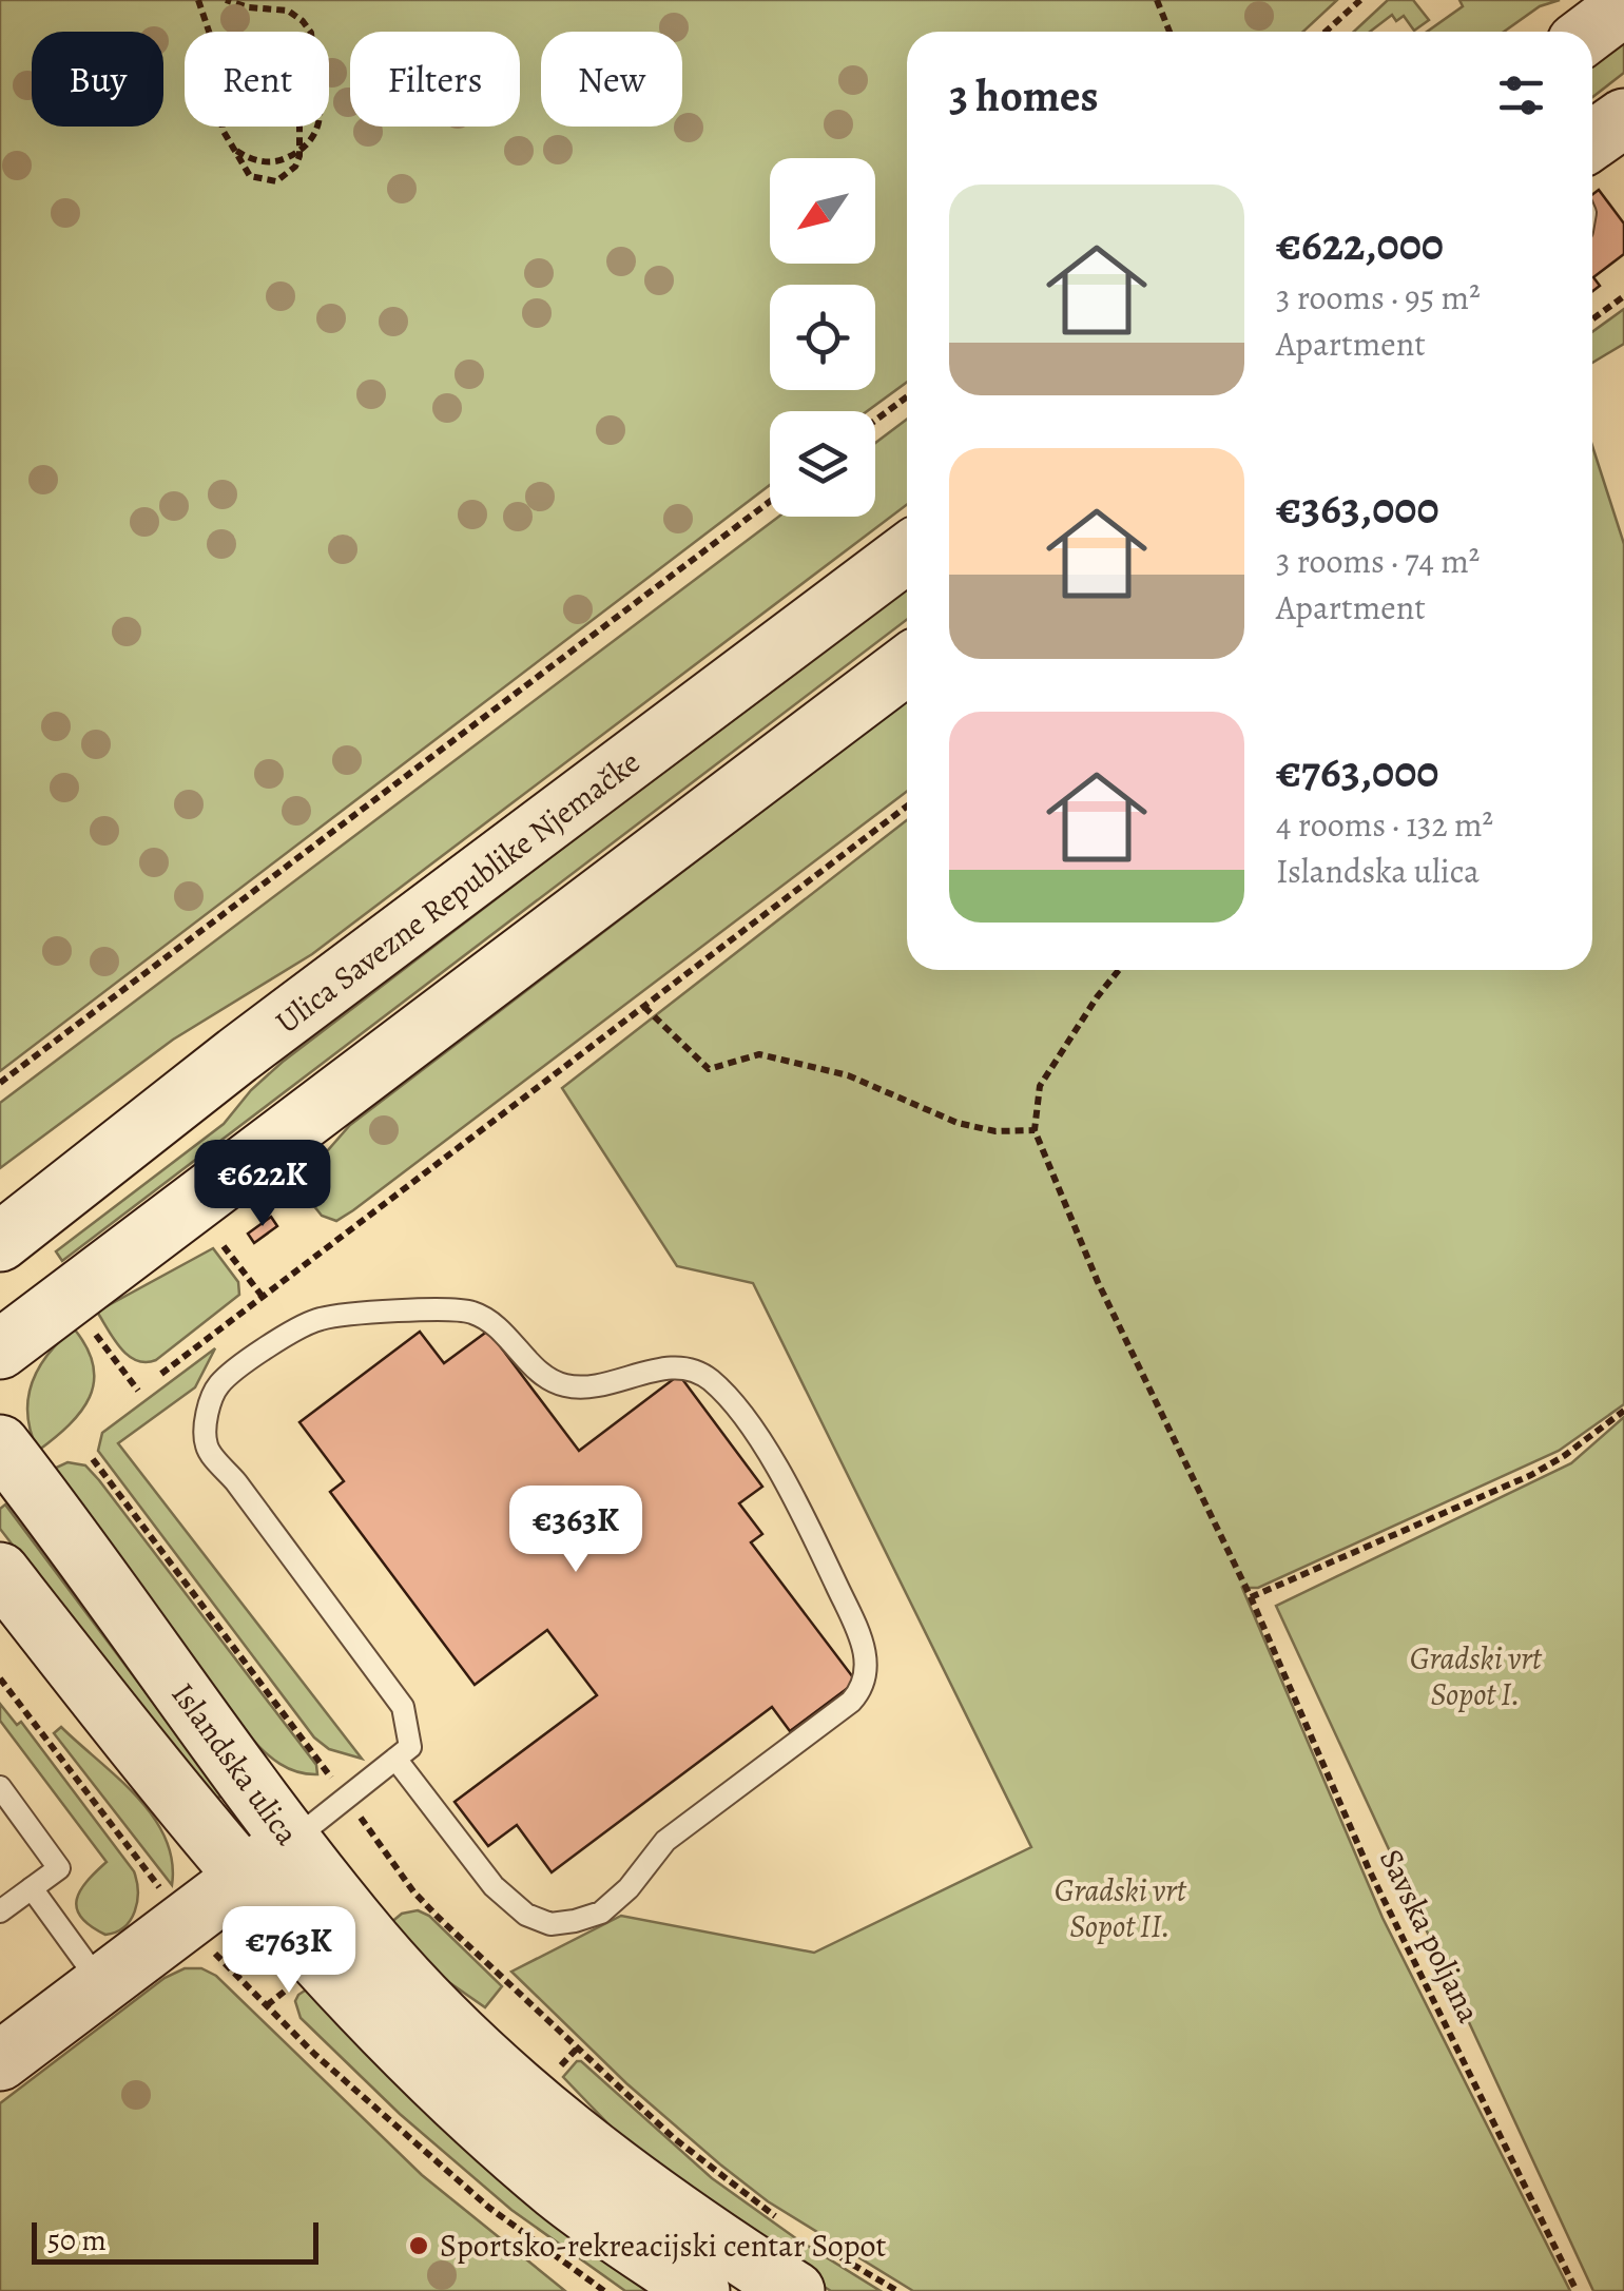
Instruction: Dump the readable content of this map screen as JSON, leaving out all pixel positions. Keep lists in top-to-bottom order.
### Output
{
  "streets": {
    "street": ["Ulica Savezne Republike Njemačke", "Islandska ulica"],
    "path": ["Savska poljana"]
  },
  "parks": ["Gradski vrt Sopot I.", "Gradski vrt Sopot II."],
  "places": ["Sportsko-rekreacijski centar Sopot"],
  "scale_bar": "50 m",
  "north": "bottom left",
  "page": {
    "chip": [
      "Buy",
      "Rent",
      "Filters",
      "New"
    ],
    "heading": "3 homes",
    "list": [
      {
        "name": "€622,000",
        "note": "3 rooms · 95 m² · Apartment"
      },
      {
        "name": "€363,000",
        "note": "3 rooms · 74 m² · Apartment"
      },
      {
        "name": "€763,000",
        "note": "4 rooms · 132 m² · Islandska ulica"
      }
    ],
    "price": ["€622K", "€363K", "€763K"],
    "scale": "50 m"
  }
}
